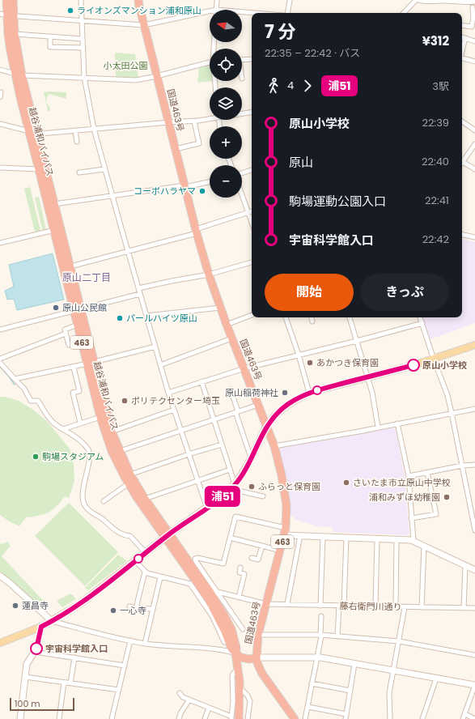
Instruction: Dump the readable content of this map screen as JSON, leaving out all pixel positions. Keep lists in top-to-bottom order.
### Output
{
  "streets": {
    "highway": ["国道463号", "越谷浦和バイパス", "463"],
    "street": ["藤右衛門川通り"]
  },
  "crossings": [
    ["国道463号", "藤右衛門川通り"],
    ["越谷浦和バイパス", "藤右衛門川通り"]
  ],
  "districts": ["原山二丁目"],
  "parks": ["小太田公園"],
  "places": [
    "ライオンズマンション浦和原山",
    "コーポハラヤマ",
    "原山公民館",
    "パールハイツ原山",
    "あかつき保育園",
    "原山小学校",
    "原山稲荷神社",
    "ポリテクセンター埼玉",
    "駒場スタジアム",
    "さいたま市立原山中学校",
    "ふらっと保育園",
    "浦和みずほ幼稚園",
    "蓮昌寺",
    "一心寺",
    "宇宙科学館入口"
  ],
  "lines": ["bus line 浦51"],
  "scale_bar": "100 m",
  "north": "left",
  "page": {
    "on_map": "浦51",
    "map_buttons": ["+", "−"],
    "heading": ["7 分", "22:35 – 22:42 · バス", "¥312"],
    "legs": ["4", "浦51", "3駅"],
    "list": [
      {
        "name": "原山小学校",
        "value": "22:39"
      },
      {
        "name": "原山",
        "value": "22:40"
      },
      {
        "name": "駒場運動公園入口",
        "value": "22:41"
      },
      {
        "name": "宇宙科学館入口",
        "value": "22:42"
      }
    ],
    "buttons": ["開始", "きっぷ"],
    "scale": "100 m"
  }
}
